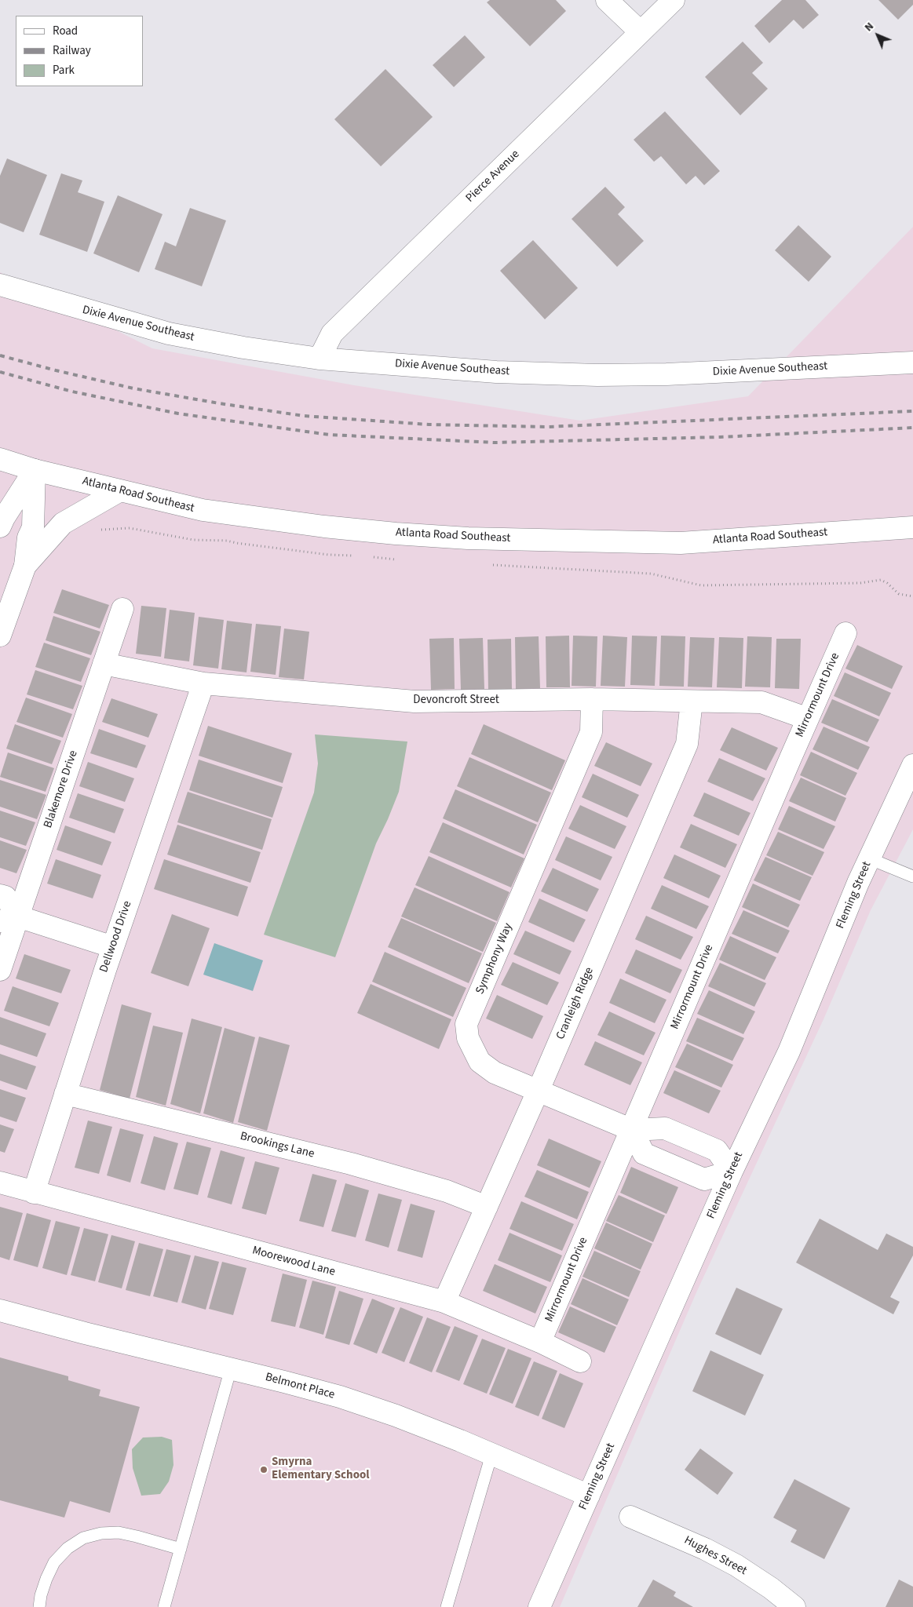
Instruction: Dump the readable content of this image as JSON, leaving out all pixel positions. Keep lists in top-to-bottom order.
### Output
{
  "streets": {
    "street": [
      "Pierce Avenue",
      "Dixie Avenue Southeast",
      "Atlanta Road Southeast",
      "Mirrormount Drive",
      "Devoncroft Street",
      "Blakemore Drive",
      "Fleming Street",
      "Dellwood Drive",
      "Symphony Way",
      "Cranleigh Ridge",
      "Brookings Lane",
      "Moorewood Lane",
      "Belmont Place",
      "Hughes Street"
    ]
  },
  "crossings": [
    ["Pierce Avenue", "Dixie Avenue Southeast"],
    ["Mirrormount Drive", "Devoncroft Street"],
    ["Mirrormount Drive", "Symphony Way"],
    ["Mirrormount Drive", "Moorewood Lane"],
    ["Devoncroft Street", "Blakemore Drive"],
    ["Devoncroft Street", "Dellwood Drive"],
    ["Devoncroft Street", "Symphony Way"],
    ["Devoncroft Street", "Cranleigh Ridge"],
    ["Fleming Street", "Symphony Way"],
    ["Fleming Street", "Belmont Place"],
    ["Dellwood Drive", "Brookings Lane"],
    ["Dellwood Drive", "Moorewood Lane"],
    ["Symphony Way", "Cranleigh Ridge"],
    ["Cranleigh Ridge", "Brookings Lane"],
    ["Cranleigh Ridge", "Moorewood Lane"]
  ],
  "places": ["Smyrna Elementary School"],
  "legend": ["Road", "Railway", "Park"],
  "north": "top left"
}
